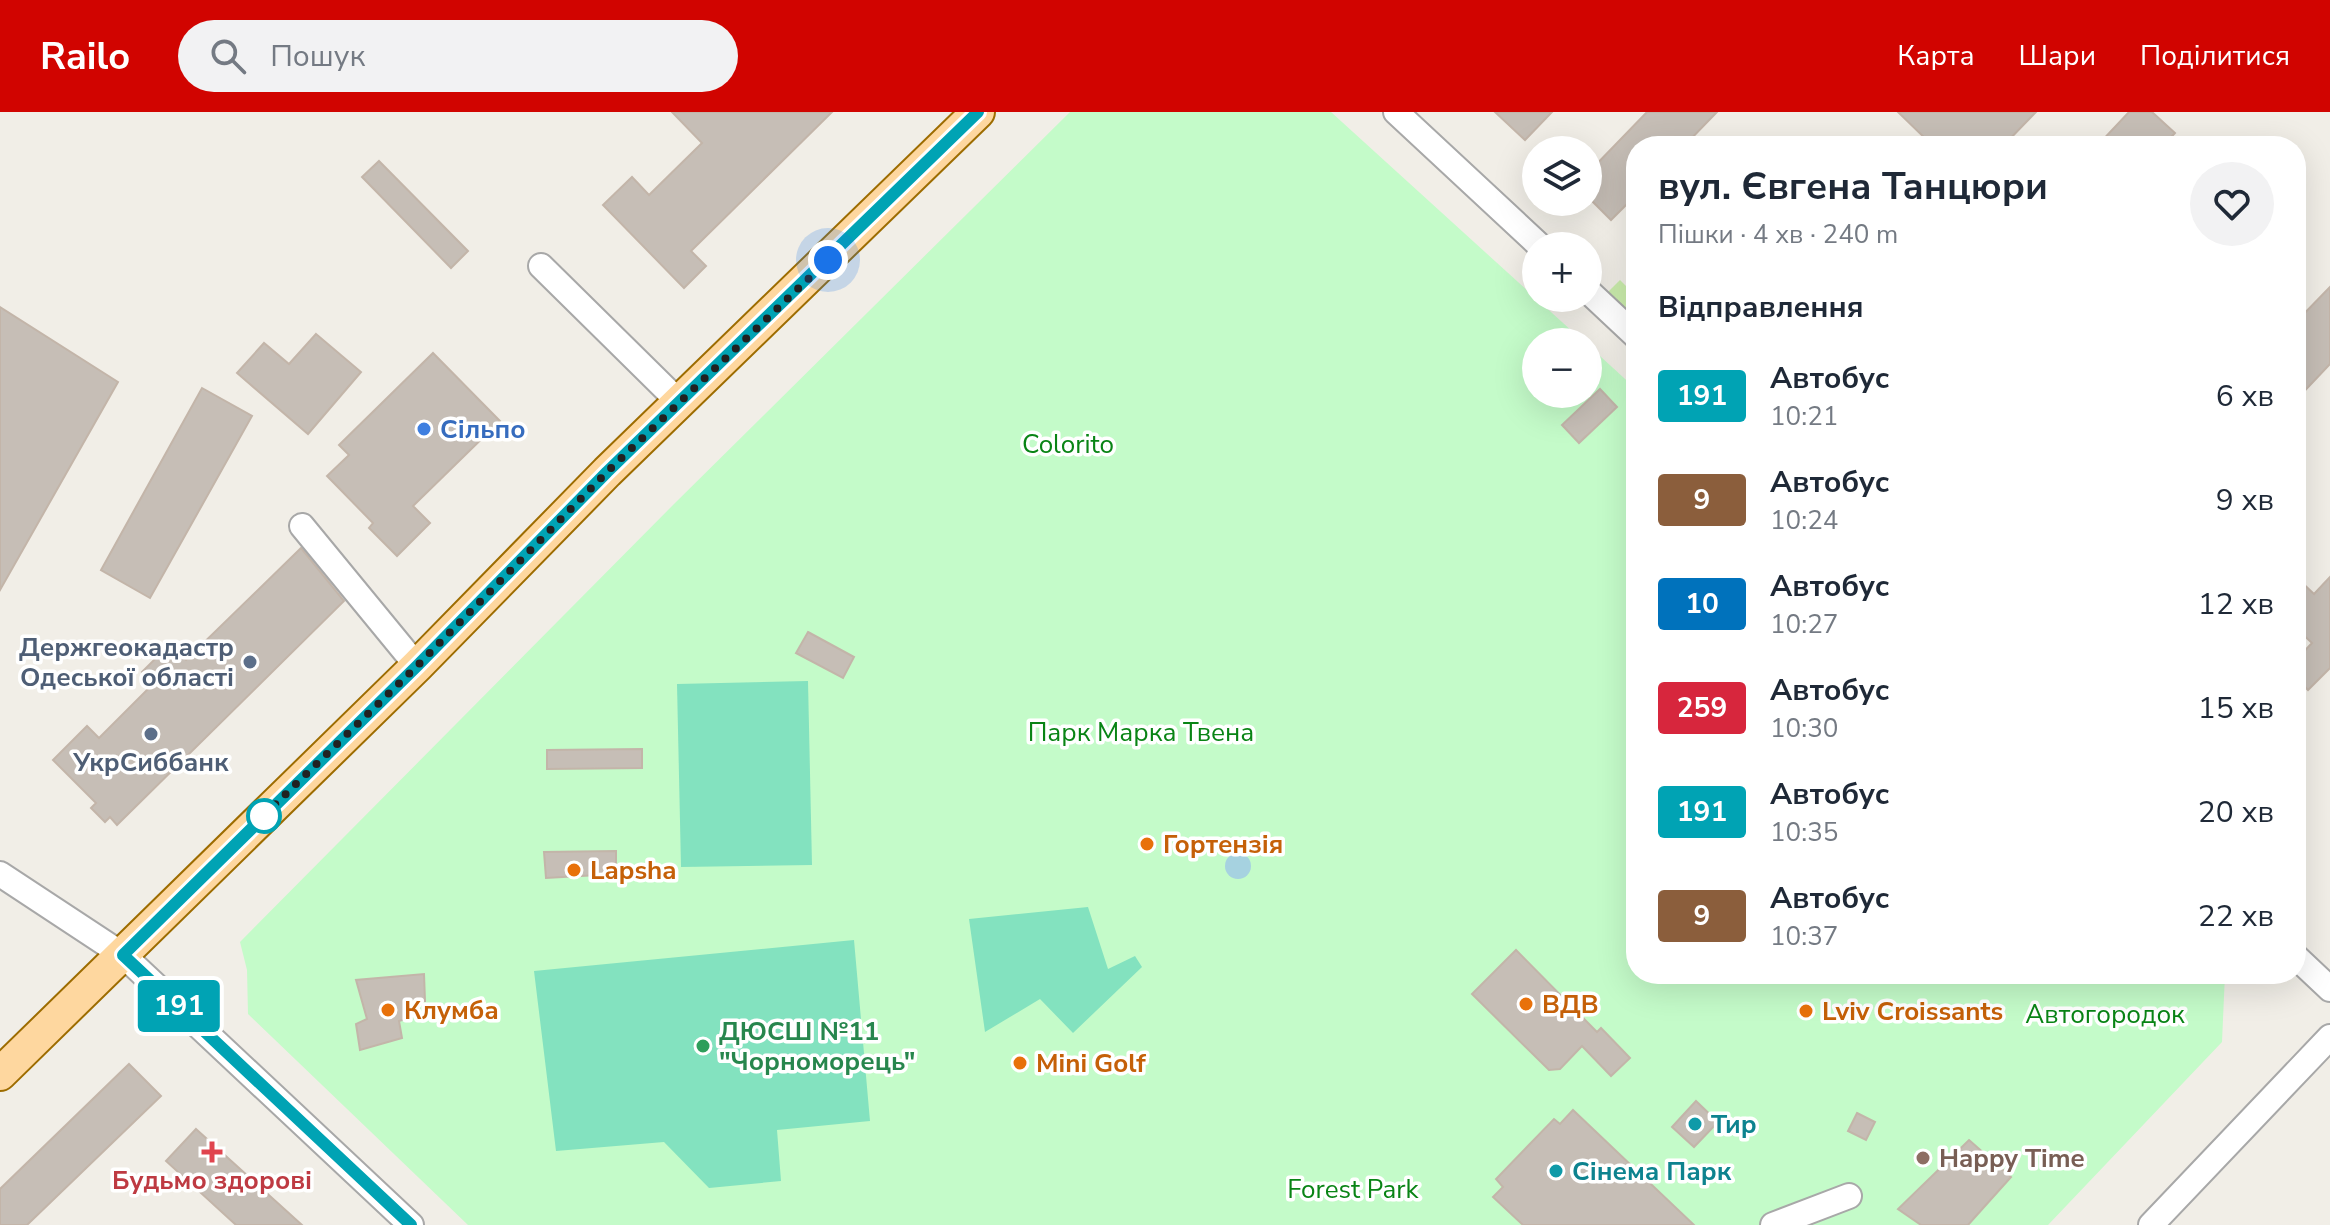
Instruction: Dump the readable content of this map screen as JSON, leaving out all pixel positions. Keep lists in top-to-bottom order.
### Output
{
  "parks": [
    "Colorito",
    "Парк Марка Твена",
    "Автогородок",
    "Forest Park"
  ],
  "places": {
    "other": [
      "Сільпо",
      "Держгеокадастр Одеської області",
      "УкрСиббанк",
      "Гортензія",
      "Lapsha",
      "ВДВ",
      "Клумба",
      "Lviv Croissants",
      "ДЮСШ №11 \"Чорноморець\"",
      "Mini Golf",
      "Тир",
      "Happy Time",
      "Сінема Парк"
    ],
    "health": ["Будьмо здорові"]
  },
  "lines": ["bus line 191"],
  "page": {
    "header": "Railo",
    "search": "Пошук",
    "nav": ["Карта", "Шари", "Поділитися"],
    "on_map": "191",
    "map_buttons": ["+", "−"],
    "heading": [
      ["вул. Євгена Танцюри", "Пішки · 4 хв · 240 m"],
      "Відправлення"
    ],
    "list": [
      {
        "mark": "191",
        "name": "Автобус",
        "note": "10:21",
        "value": "6 хв"
      },
      {
        "mark": "9",
        "name": "Автобус",
        "note": "10:24",
        "value": "9 хв"
      },
      {
        "mark": "10",
        "name": "Автобус",
        "note": "10:27",
        "value": "12 хв"
      },
      {
        "mark": "259",
        "name": "Автобус",
        "note": "10:30",
        "value": "15 хв"
      },
      {
        "mark": "191",
        "name": "Автобус",
        "note": "10:35",
        "value": "20 хв"
      },
      {
        "mark": "9",
        "name": "Автобус",
        "note": "10:37",
        "value": "22 хв"
      }
    ]
  }
}
